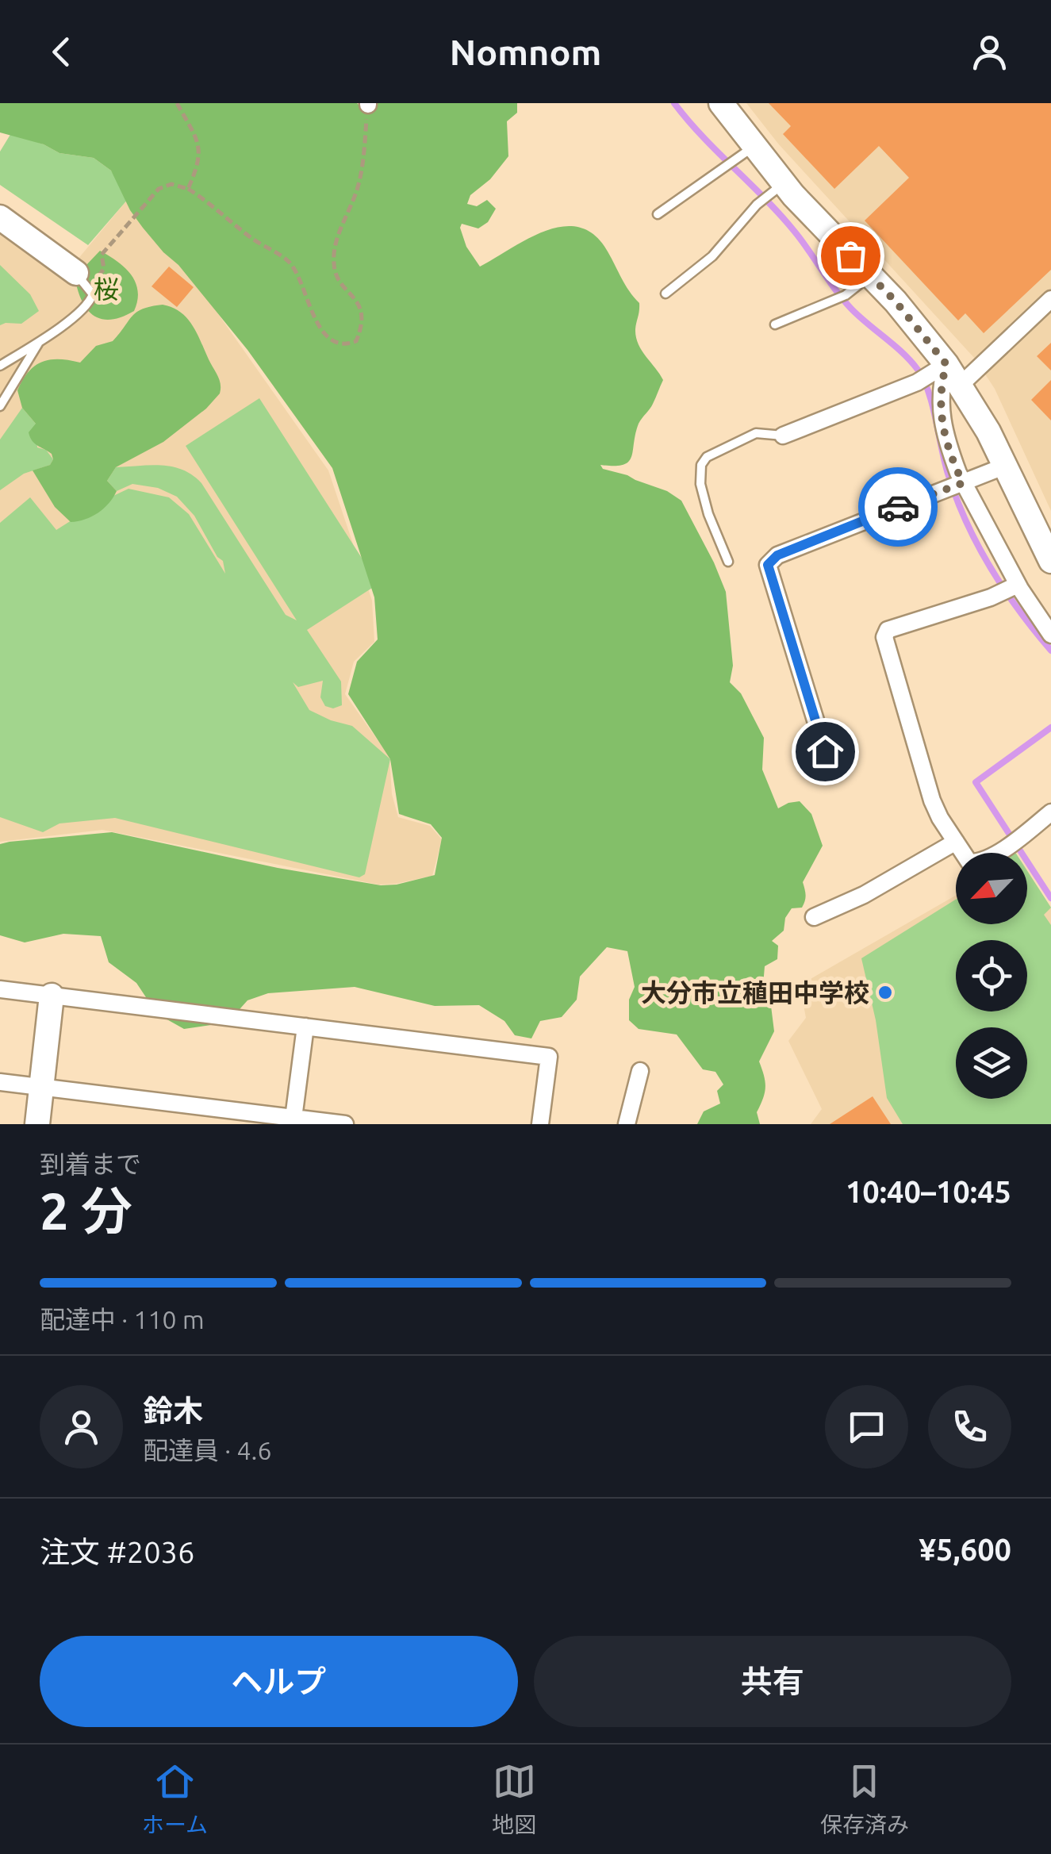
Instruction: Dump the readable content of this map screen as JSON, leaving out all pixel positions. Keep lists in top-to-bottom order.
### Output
{
  "parks": ["桜"],
  "places": ["大分市立稙田中学校"],
  "north": "bottom left",
  "page": {
    "header": "Nomnom",
    "heading": ["2 分", "到着まで", "10:40–10:45"],
    "panel": [
      "鈴木",
      "配達員 · 4.6",
      "注文 #2036",
      "¥5,600"
    ],
    "bar": "配達中 · 110 m",
    "buttons": ["ヘルプ", "共有"],
    "tabs": ["ホーム", "地図", "保存済み"]
  }
}
